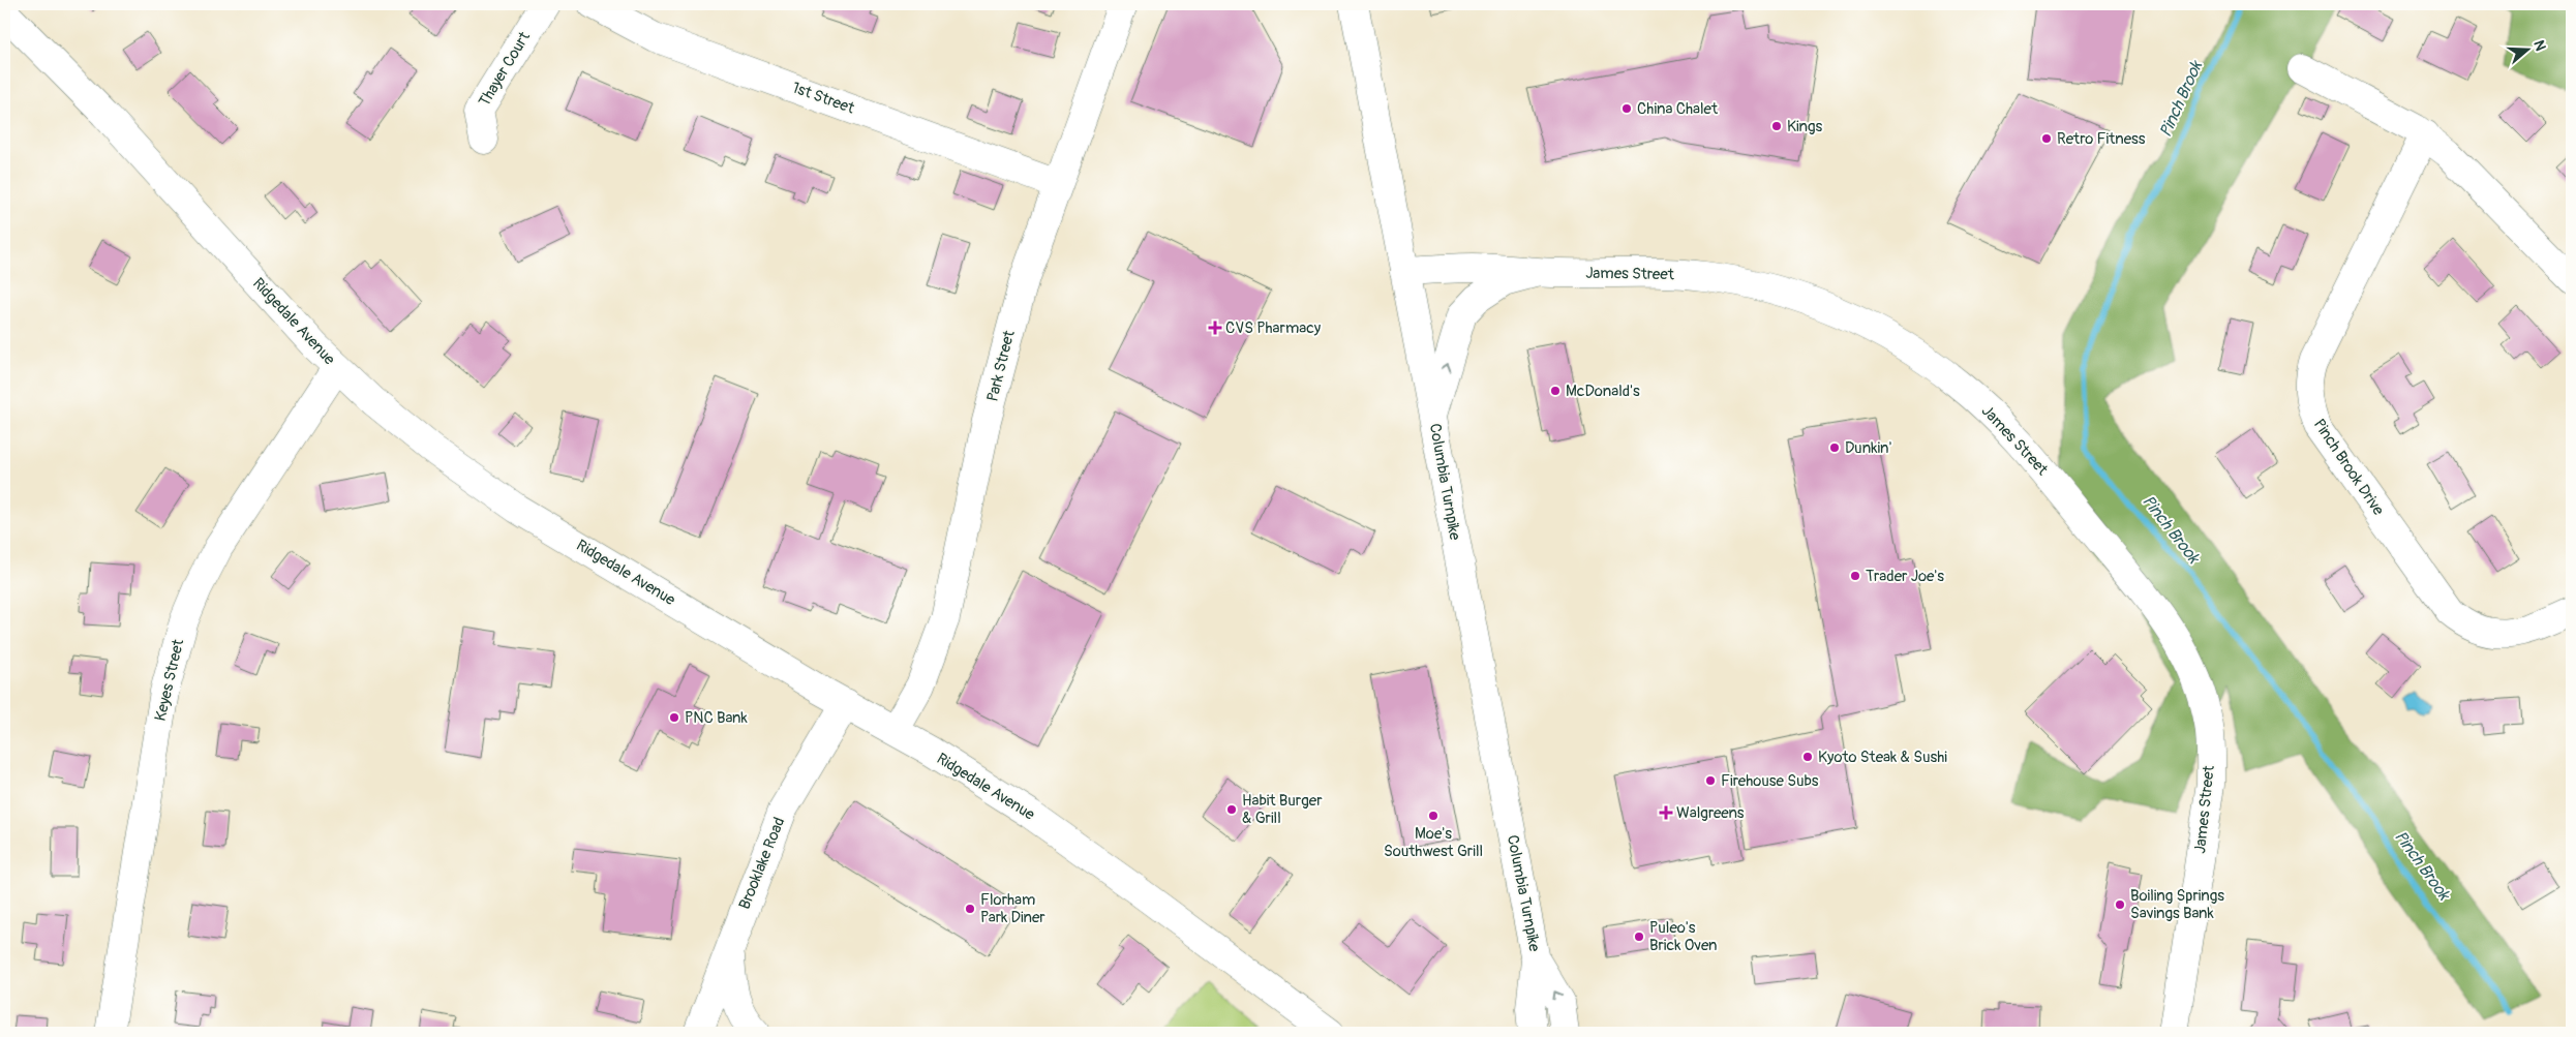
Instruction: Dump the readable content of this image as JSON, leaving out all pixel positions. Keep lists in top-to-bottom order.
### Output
{
  "streets": {
    "street": [
      "Thayer Court",
      "1st Street",
      "James Street",
      "Ridgedale Avenue",
      "Park Street",
      "Pinch Brook Drive",
      "Columbia Turnpike",
      "Keyes Street",
      "Brooklake Road"
    ]
  },
  "crossings": [
    ["1st Street", "Park Street"],
    ["James Street", "Columbia Turnpike"],
    ["Ridgedale Avenue", "Park Street"],
    ["Ridgedale Avenue", "Keyes Street"],
    ["Ridgedale Avenue", "Brooklake Road"]
  ],
  "water": ["Pinch Brook"],
  "places": {
    "other": [
      "China Chalet",
      "Kings",
      "Retro Fitness",
      "McDonald's",
      "Dunkin'",
      "Trader Joe's",
      "PNC Bank",
      "Kyoto Steak & Sushi",
      "Firehouse Subs",
      "Habit Burger & Grill",
      "Moe's Southwest Grill",
      "Boiling Springs Savings Bank",
      "Florham Park Diner",
      "Puleo's Brick Oven"
    ],
    "health": ["CVS Pharmacy", "Walgreens"]
  },
  "north": "right"
}
